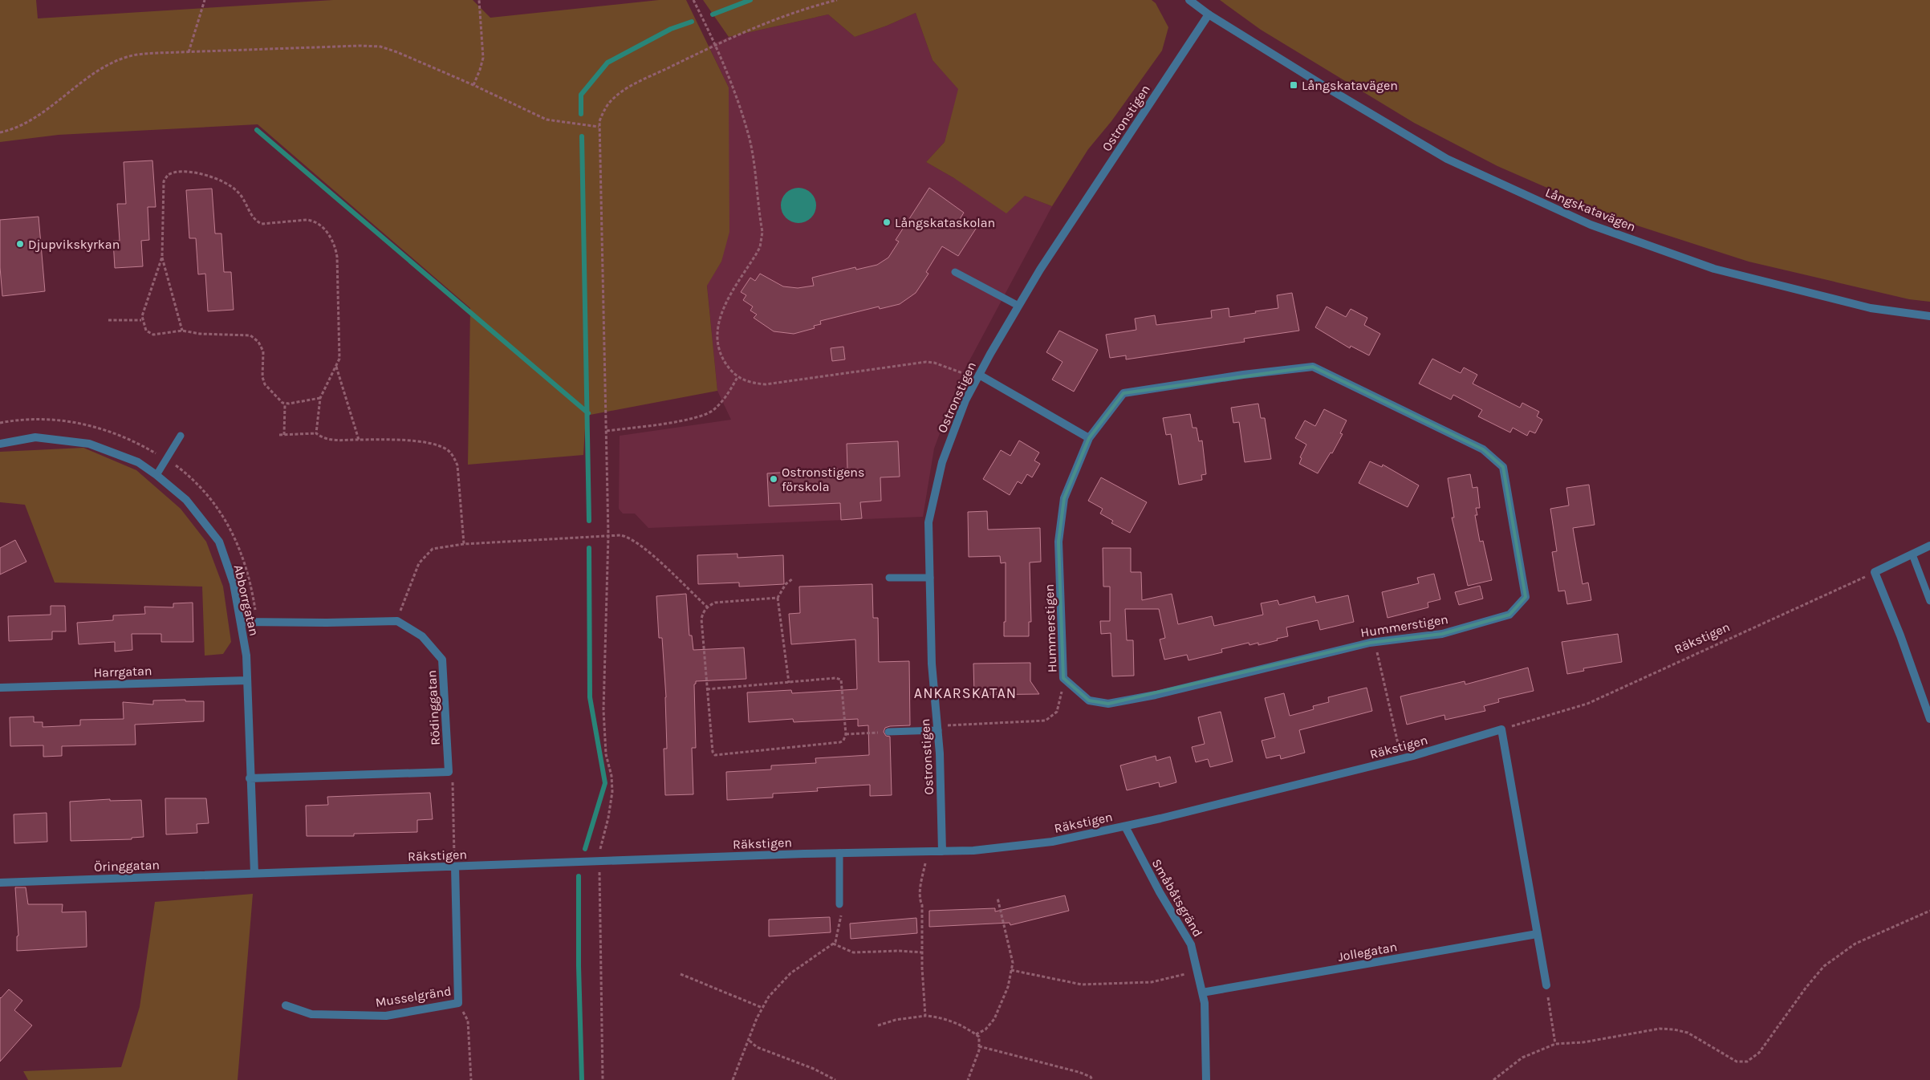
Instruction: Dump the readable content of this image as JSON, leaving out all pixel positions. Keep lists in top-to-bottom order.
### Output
{
  "streets": {
    "street": [
      "Ostronstigen",
      "Långskatavägen",
      "Abborrgatan",
      "Hummerstigen",
      "Räkstigen",
      "Harrgatan",
      "Rödinggatan",
      "Öringgatan",
      "Småbåtsgränd",
      "Jollegatan",
      "Musselgränd"
    ]
  },
  "crossings": [
    ["Ostronstigen", "Långskatavägen"],
    ["Ostronstigen", "Räkstigen"],
    ["Abborrgatan", "Räkstigen"],
    ["Abborrgatan", "Harrgatan"],
    ["Abborrgatan", "Öringgatan"],
    ["Räkstigen", "Öringgatan"],
    ["Räkstigen", "Småbåtsgränd"],
    ["Räkstigen", "Musselgränd"],
    ["Småbåtsgränd", "Jollegatan"]
  ],
  "districts": ["ANKARSKATAN"],
  "places": {
    "transit": ["Långskatavägen"],
    "other": ["Långskataskolan", "Djupvikskyrkan", "Ostronstigens förskola"]
  }
}
